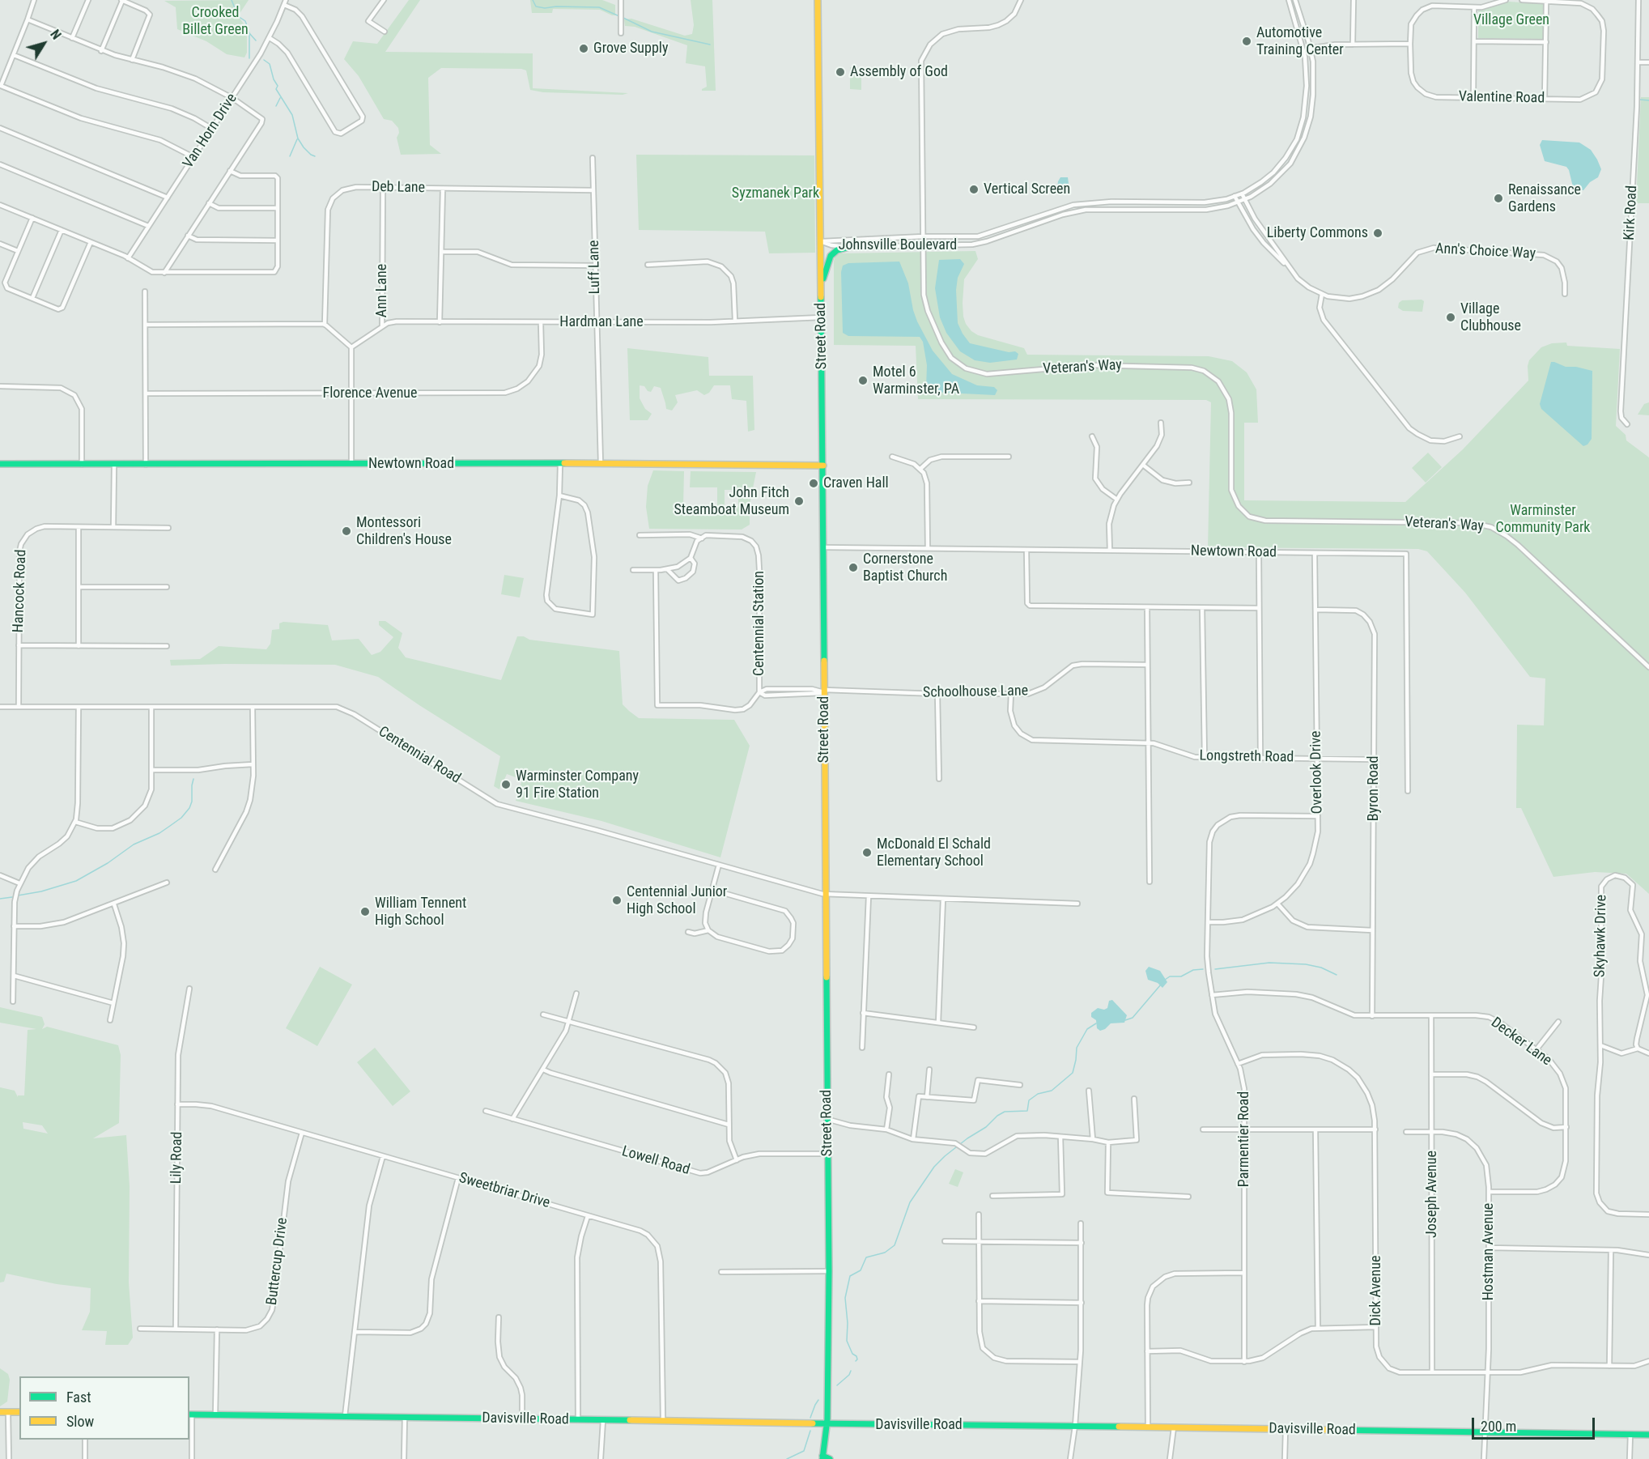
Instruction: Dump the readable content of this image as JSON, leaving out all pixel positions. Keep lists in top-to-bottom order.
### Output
{
  "streets": {
    "street": [
      "Valentine Road",
      "Van Horn Drive",
      "Deb Lane",
      "Kirk Road",
      "Johnsville Boulevard",
      "Ann's Choice Way",
      "Luff Lane",
      "Ann Lane",
      "Hardman Lane",
      "Street Road",
      "Veteran's Way",
      "Florence Avenue",
      "Newtown Road",
      "Hancock Road",
      "Centennial Station",
      "Schoolhouse Lane",
      "Centennial Road",
      "Longstreth Road",
      "Overlook Drive",
      "Byron Road",
      "Skyhawk Drive",
      "Decker Lane",
      "Parmentier Road",
      "Lily Road",
      "Lowell Road",
      "Sweetbriar Drive",
      "Joseph Avenue",
      "Hostman Avenue",
      "Buttercup Drive",
      "Dick Avenue",
      "Davisville Road"
    ]
  },
  "crossings": [
    ["Deb Lane", "Luff Lane"],
    ["Deb Lane", "Ann Lane"],
    ["Johnsville Boulevard", "Ann's Choice Way"],
    ["Johnsville Boulevard", "Street Road"],
    ["Johnsville Boulevard", "Veteran's Way"],
    ["Luff Lane", "Hardman Lane"],
    ["Luff Lane", "Newtown Road"],
    ["Ann Lane", "Hardman Lane"],
    ["Hardman Lane", "Street Road"],
    ["Hardman Lane", "Florence Avenue"],
    ["Street Road", "Newtown Road"],
    ["Street Road", "Schoolhouse Lane"],
    ["Street Road", "Centennial Road"],
    ["Street Road", "Lowell Road"],
    ["Street Road", "Davisville Road"],
    ["Newtown Road", "Overlook Drive"],
    ["Hancock Road", "Centennial Road"],
    ["Schoolhouse Lane", "Longstreth Road"],
    ["Longstreth Road", "Overlook Drive"],
    ["Longstreth Road", "Byron Road"],
    ["Overlook Drive", "Byron Road"],
    ["Overlook Drive", "Parmentier Road"],
    ["Byron Road", "Decker Lane"],
    ["Decker Lane", "Parmentier Road"],
    ["Decker Lane", "Joseph Avenue"],
    ["Decker Lane", "Hostman Avenue"],
    ["Parmentier Road", "Dick Avenue"],
    ["Lily Road", "Sweetbriar Drive"],
    ["Lily Road", "Buttercup Drive"],
    ["Sweetbriar Drive", "Buttercup Drive"],
    ["Sweetbriar Drive", "Davisville Road"],
    ["Joseph Avenue", "Hostman Avenue"],
    ["Joseph Avenue", "Dick Avenue"],
    ["Hostman Avenue", "Dick Avenue"],
    ["Hostman Avenue", "Davisville Road"]
  ],
  "parks": [
    "Crooked Billet Green",
    "Village Green",
    "Syzmanek Park",
    "Warminster Community Park"
  ],
  "places": [
    "Automotive Training Center",
    "Grove Supply",
    "Assembly of God",
    "Vertical Screen",
    "Renaissance Gardens",
    "Liberty Commons",
    "Village Clubhouse",
    "Motel 6 Warminster, PA",
    "Craven Hall",
    "John Fitch Steamboat Museum",
    "Montessori Children's House",
    "Cornerstone Baptist Church",
    "Warminster Company 91 Fire Station",
    "McDonald El Schald Elementary School",
    "Centennial Junior High School",
    "William Tennent High School"
  ],
  "legend": ["Fast", "Slow"],
  "scale_bar": "200 m",
  "north": "top right"
}
